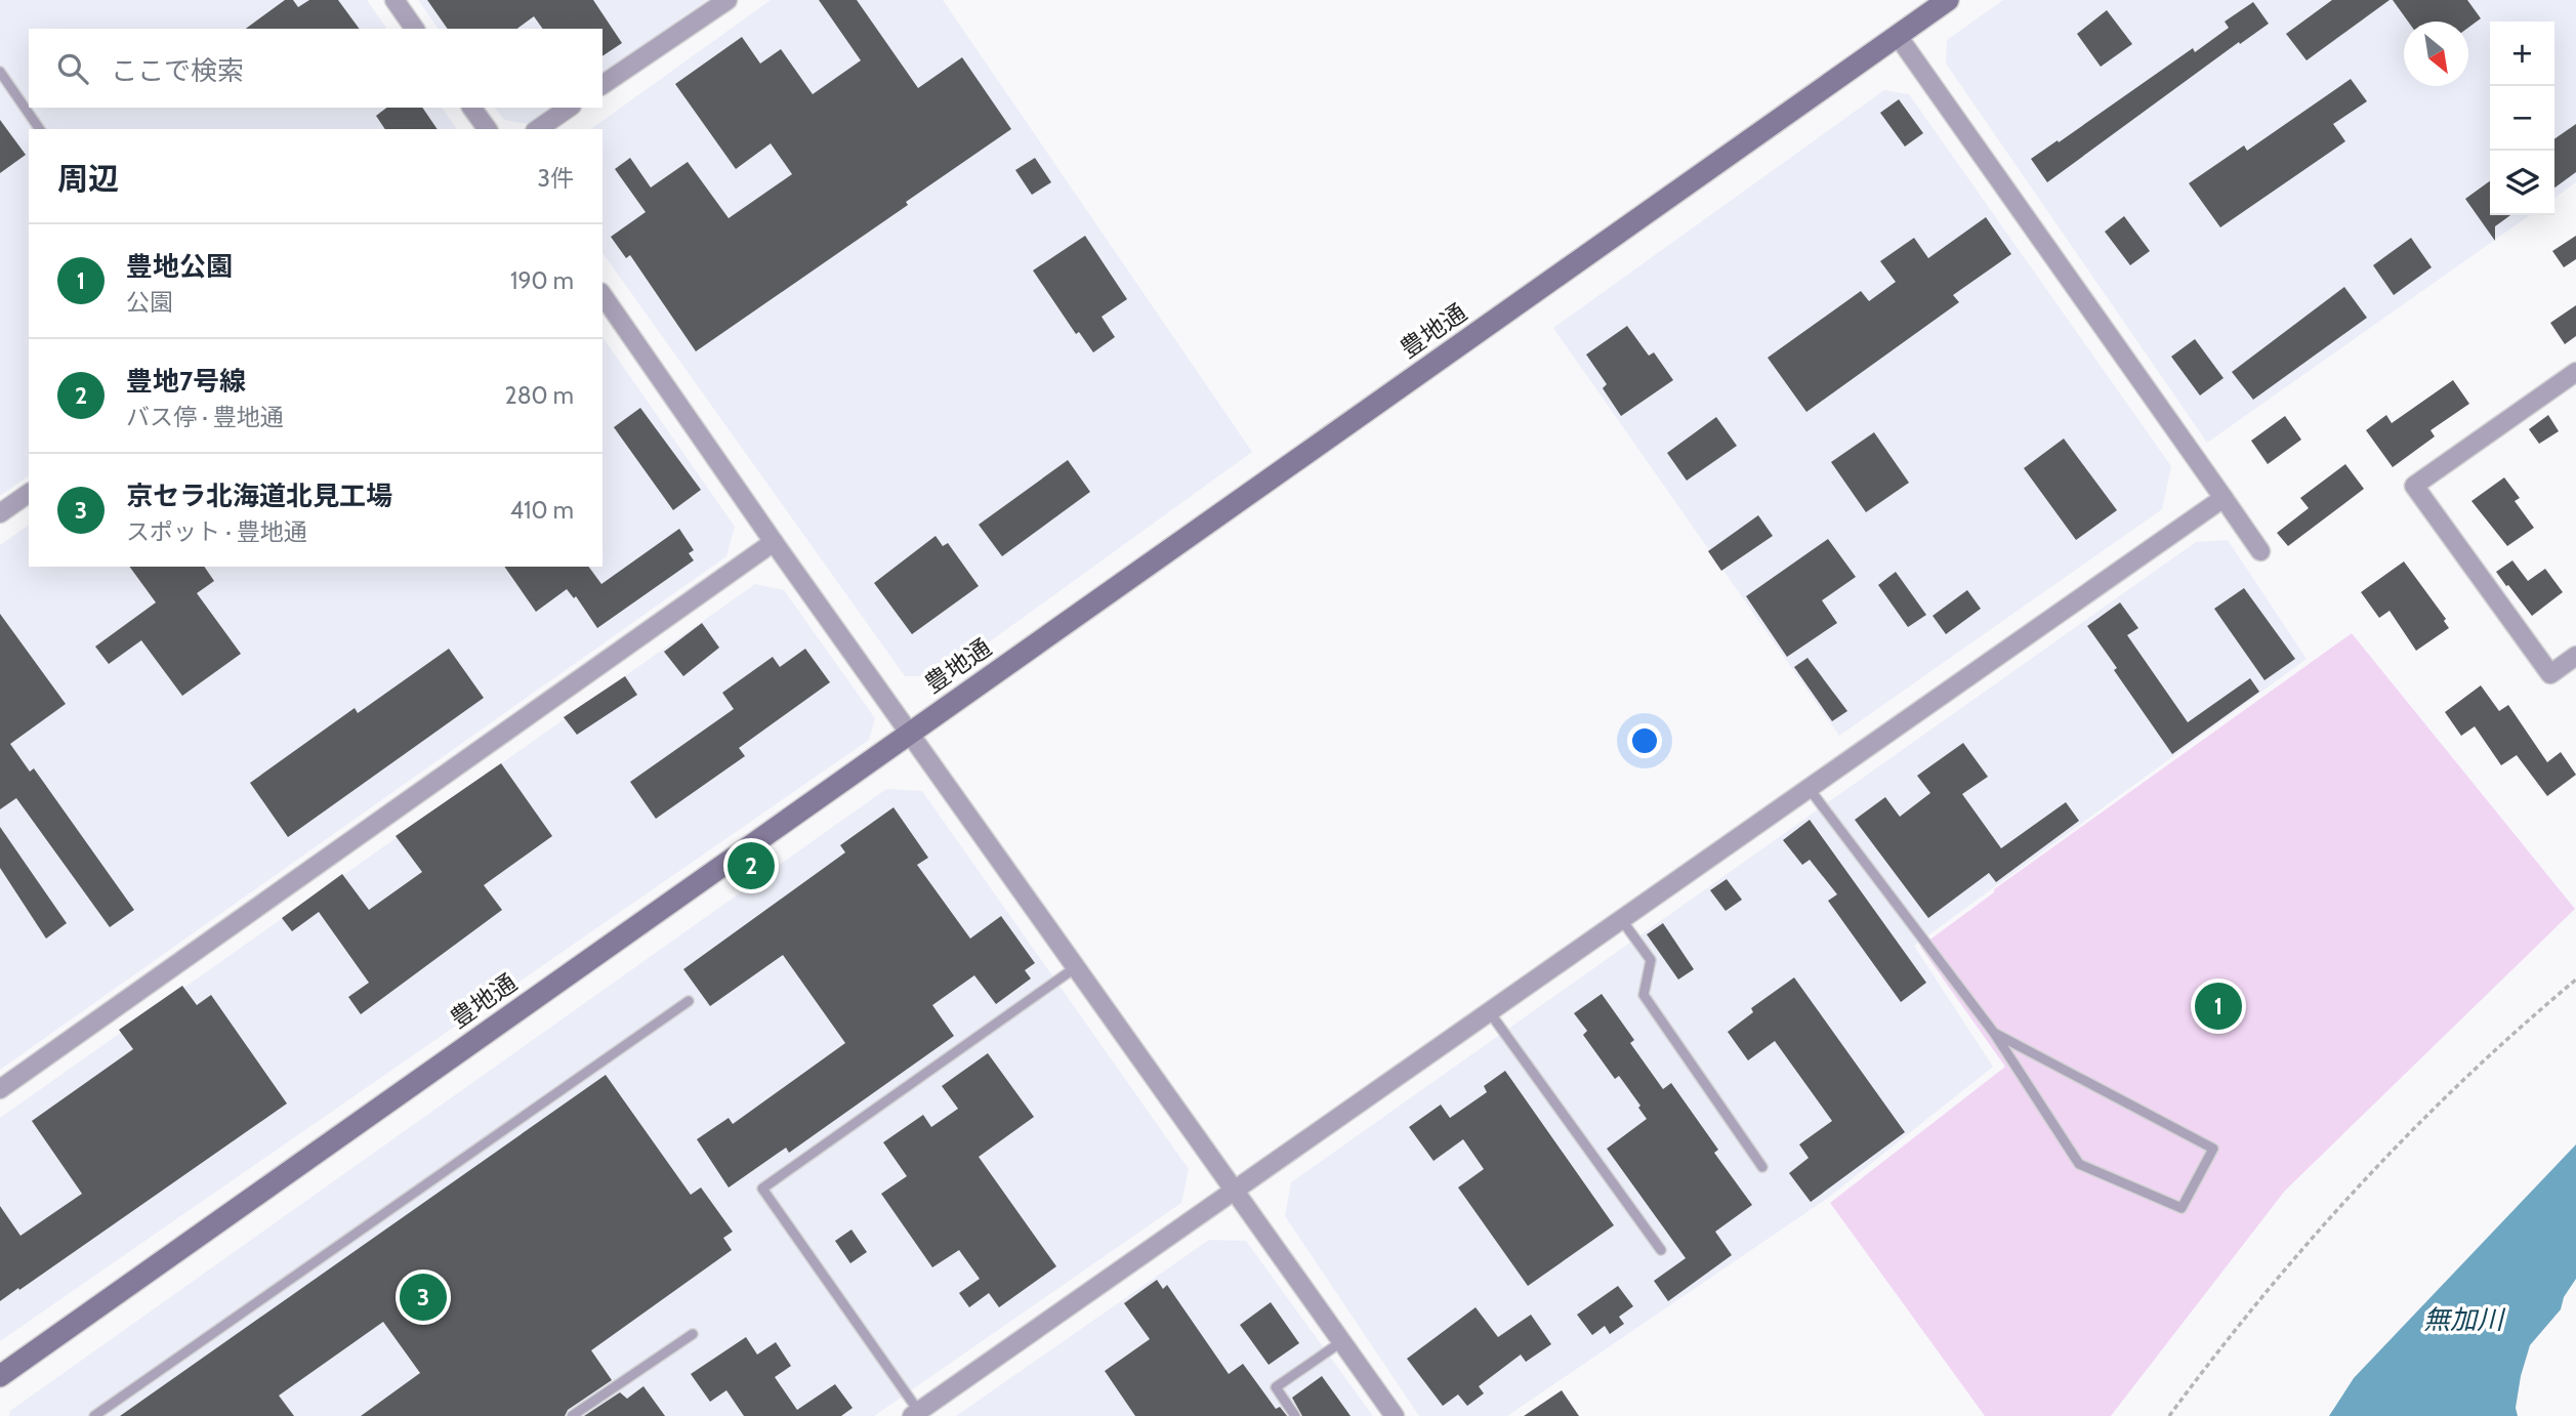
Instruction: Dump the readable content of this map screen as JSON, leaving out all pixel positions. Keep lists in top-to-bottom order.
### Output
{
  "streets": {
    "main road": ["豊地通"]
  },
  "water": ["無加川"],
  "north": "bottom right",
  "page": {
    "map_buttons": ["+", "−"],
    "search": "ここで検索",
    "heading": ["周辺", "3件"],
    "list": [
      {
        "mark": "1",
        "name": "豊地公園",
        "note": "公園",
        "value": "190 m"
      },
      {
        "mark": "2",
        "name": "豊地7号線",
        "note": "バス停 · 豊地通",
        "value": "280 m"
      },
      {
        "mark": "3",
        "name": "京セラ北海道北見工場",
        "note": "スポット · 豊地通",
        "value": "410 m"
      }
    ],
    "pins": ["2", "1", "3"]
  }
}
